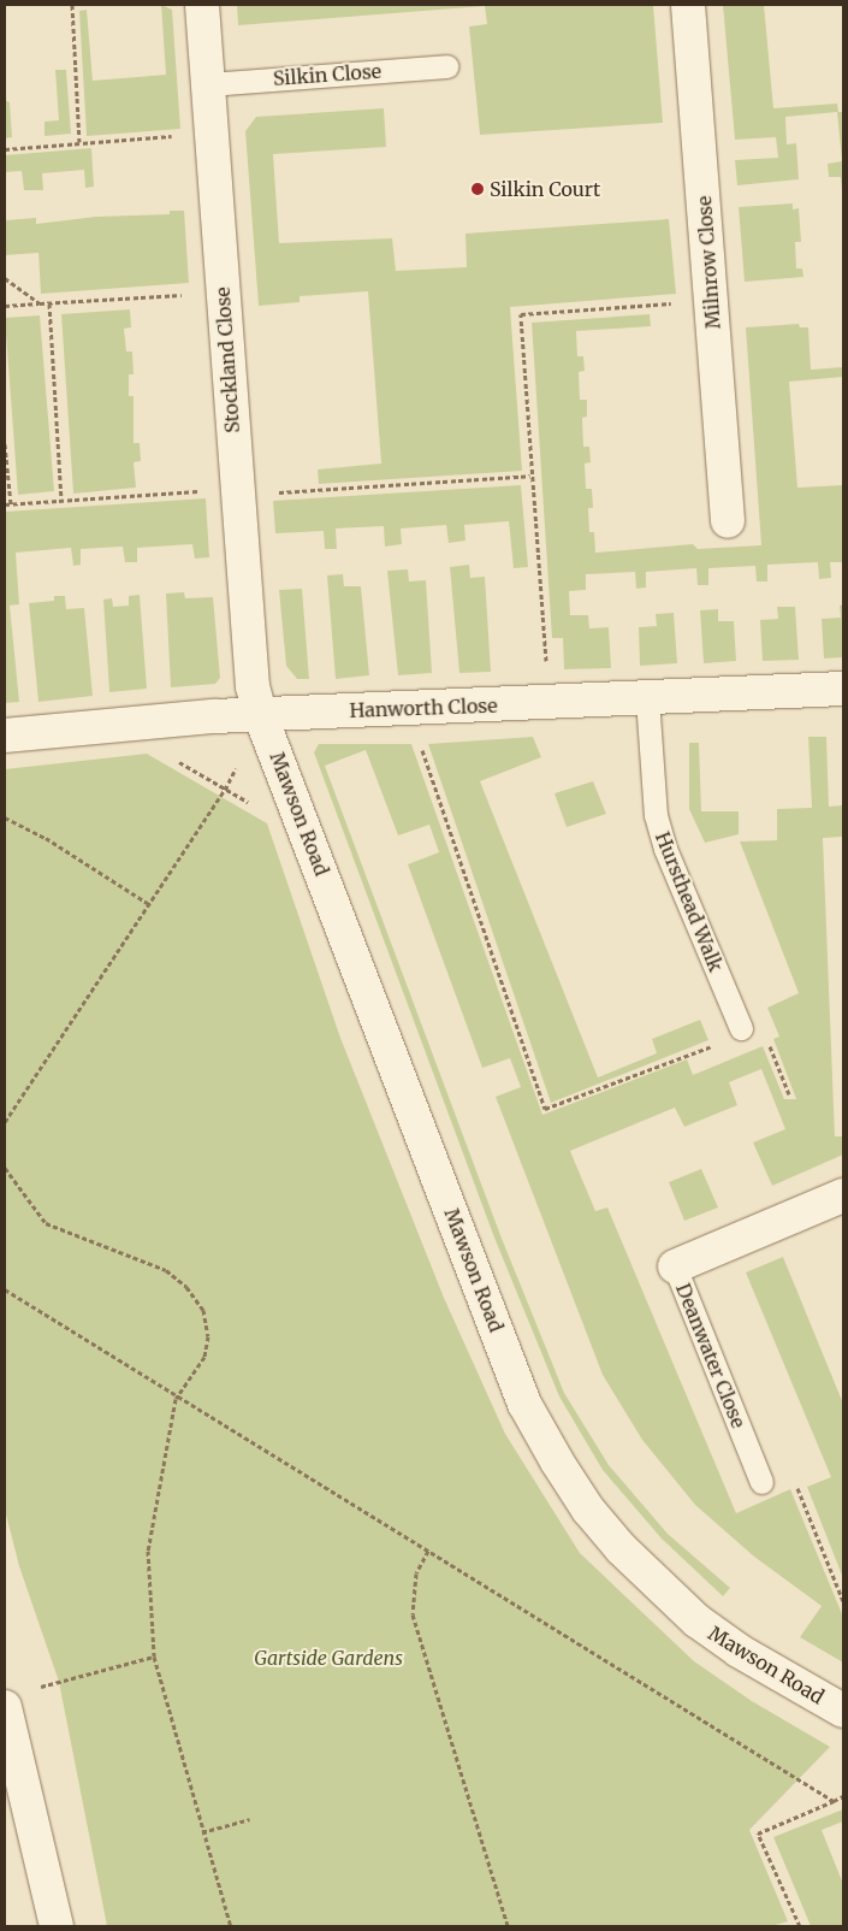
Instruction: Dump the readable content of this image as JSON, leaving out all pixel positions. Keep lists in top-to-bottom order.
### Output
{
  "streets": {
    "street": [
      "Milnrow Close",
      "Stockland Close",
      "Hanworth Close",
      "Mawson Road",
      "Deanwater Close"
    ],
    "lane": ["Silkin Close", "Hursthead Walk"]
  },
  "crossings": [
    ["Silkin Close", "Stockland Close"],
    ["Stockland Close", "Hanworth Close"],
    ["Stockland Close", "Mawson Road"],
    ["Hanworth Close", "Mawson Road"],
    ["Hanworth Close", "Hursthead Walk"]
  ],
  "parks": ["Gartside Gardens"],
  "places": ["Silkin Court"]
}
